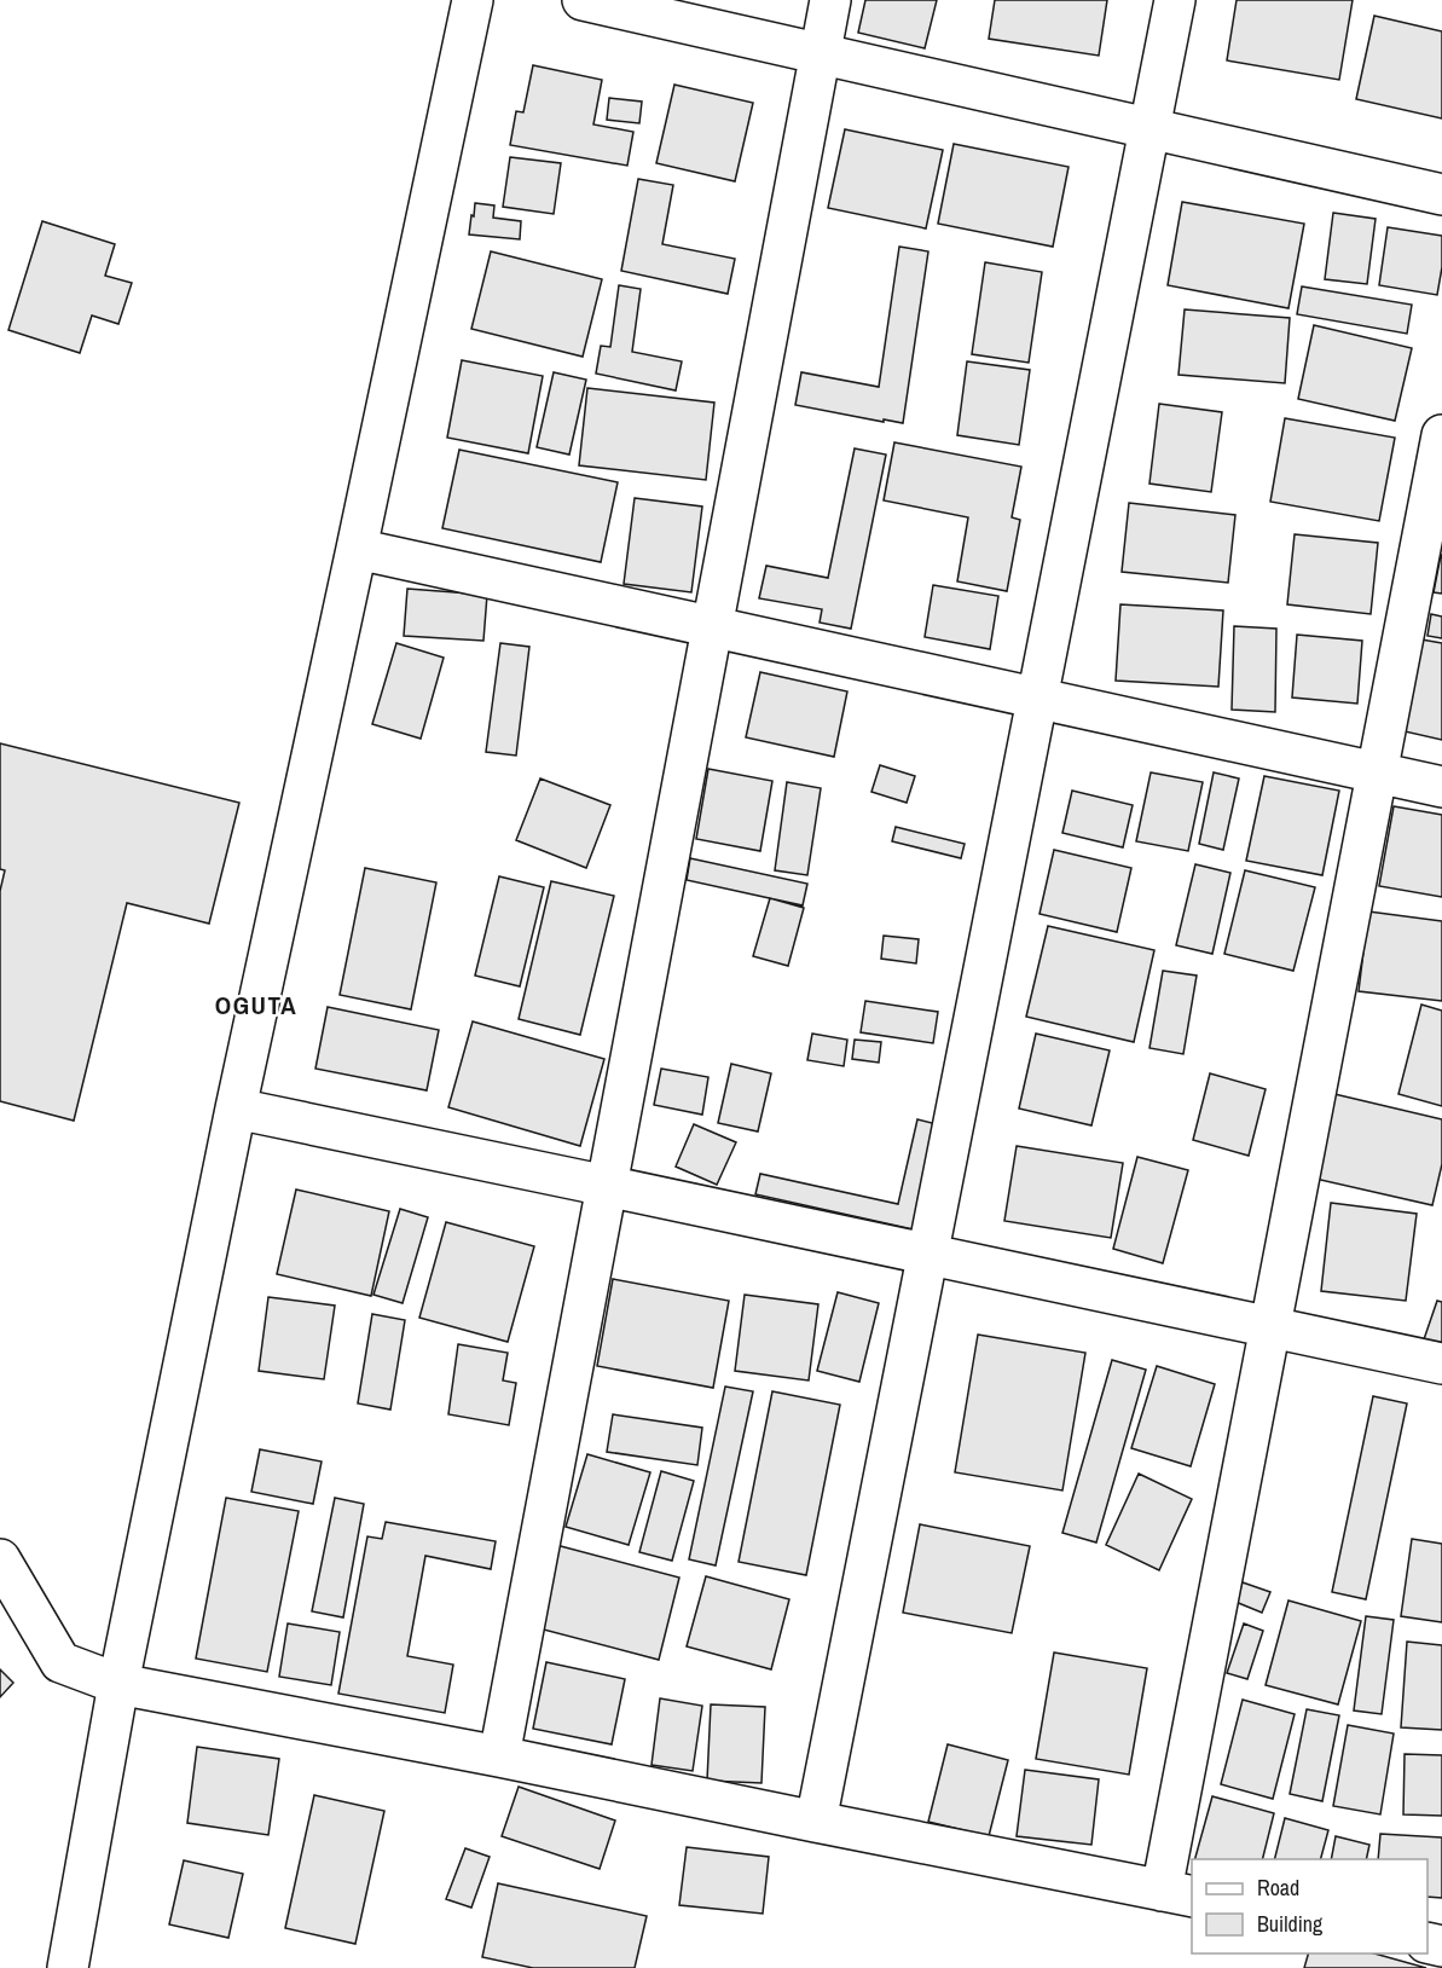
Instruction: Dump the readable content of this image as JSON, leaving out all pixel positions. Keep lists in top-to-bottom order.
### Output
{
  "districts": ["OGUTA"],
  "legend": ["Road", "Building"]
}
